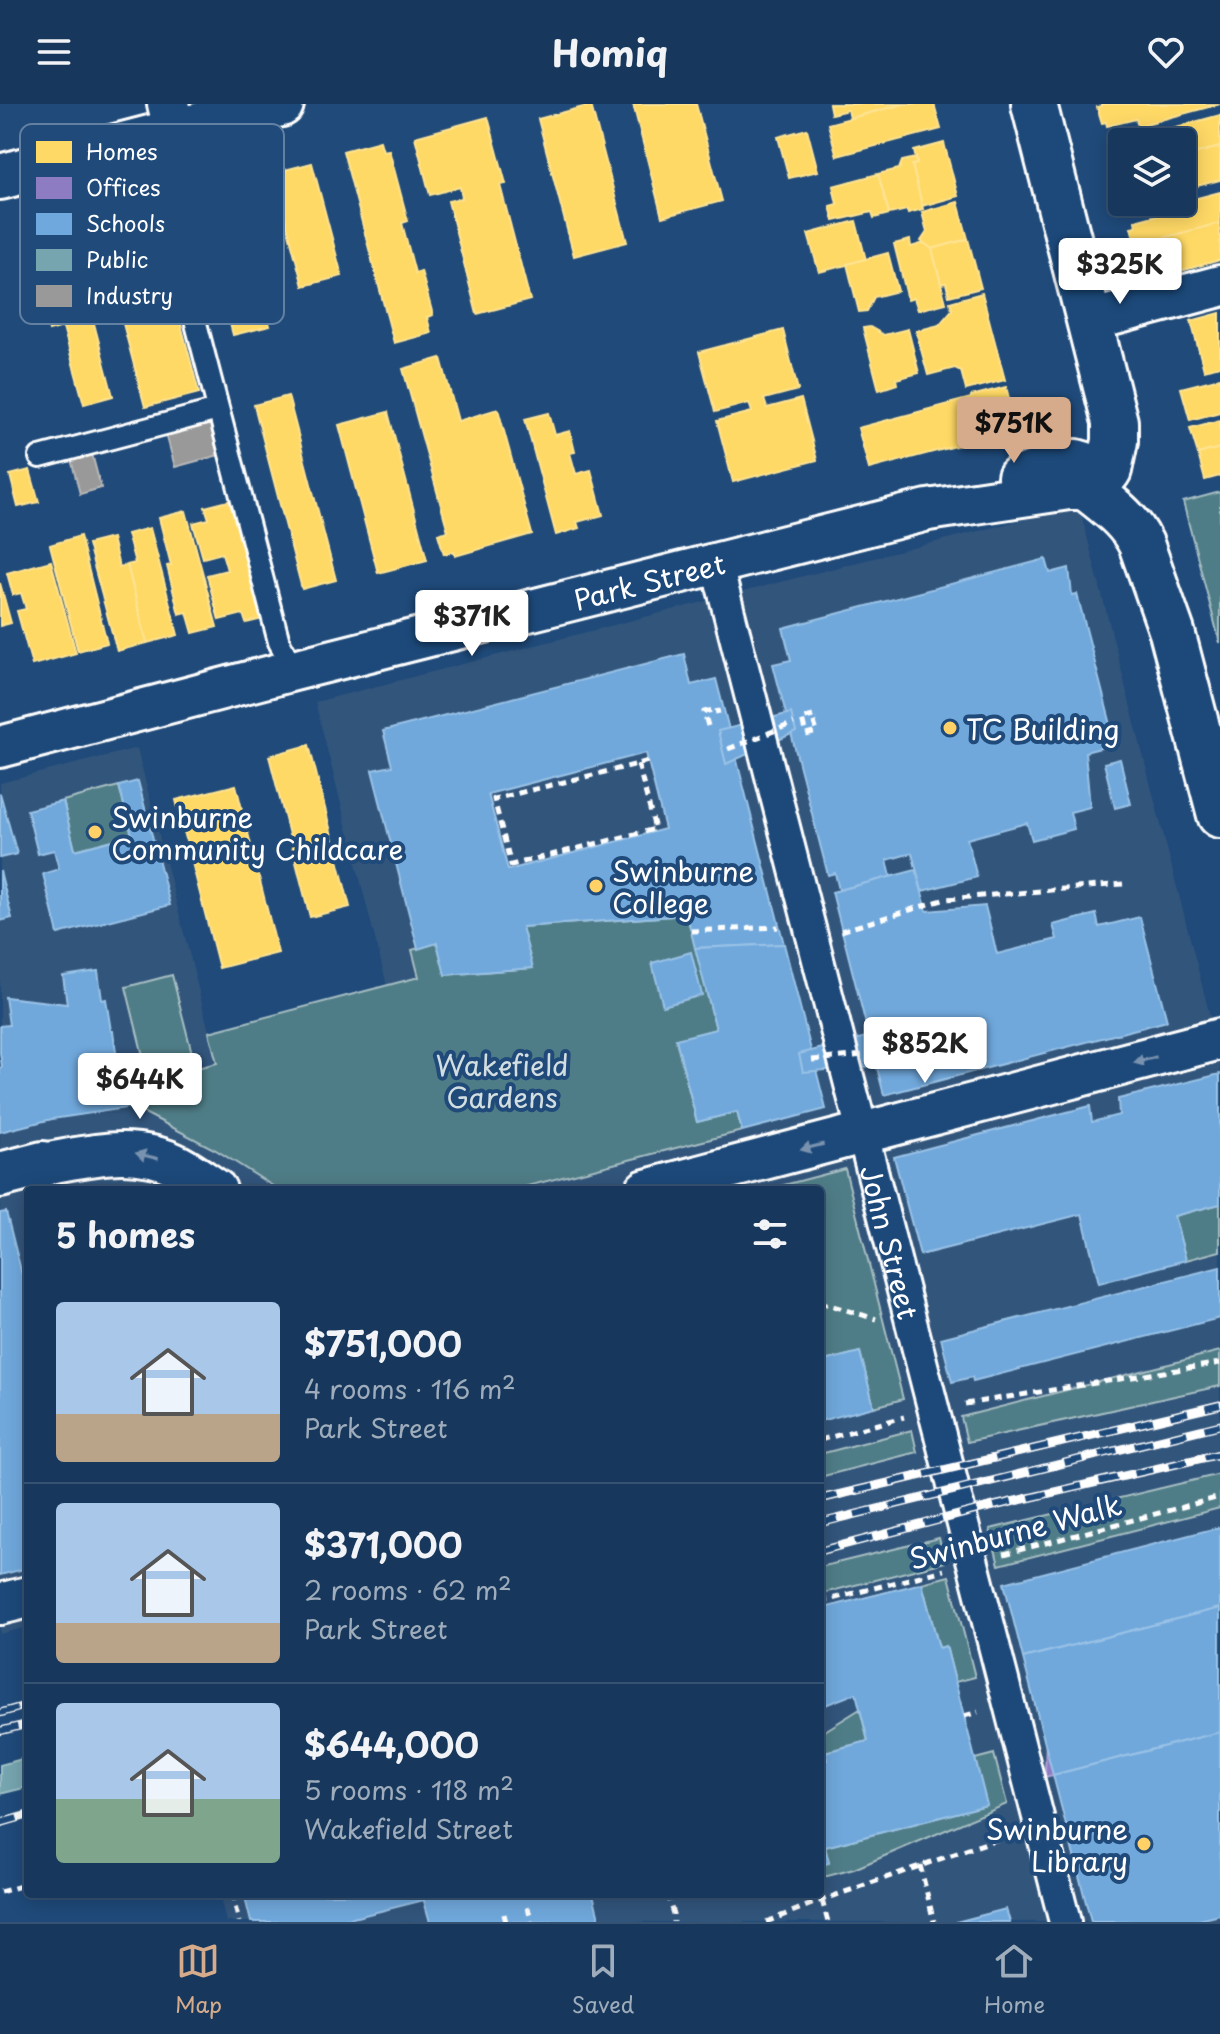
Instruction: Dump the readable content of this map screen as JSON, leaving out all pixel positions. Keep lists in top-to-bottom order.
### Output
{
  "streets": {
    "street": ["Park Street", "John Street"],
    "path": ["Swinburne Walk"]
  },
  "crossings": [
    ["Park Street", "John Street"],
    ["John Street", "Swinburne Walk"]
  ],
  "parks": ["Wakefield Gardens"],
  "places": [
    "TC Building",
    "Swinburne Community Childcare",
    "Swinburne College",
    "Swinburne Library"
  ],
  "legend": [
    "Homes",
    "Offices",
    "Schools",
    "Public",
    "Industry"
  ],
  "page": {
    "header": "Homiq",
    "price": [
      "$325K",
      "$751K",
      "$371K",
      "$852K",
      "$644K"
    ],
    "heading": "5 homes",
    "list": [
      {
        "name": "$751,000",
        "note": "4 rooms · 116 m² · Park Street"
      },
      {
        "name": "$371,000",
        "note": "2 rooms · 62 m² · Park Street"
      },
      {
        "name": "$644,000",
        "note": "5 rooms · 118 m² · Wakefield Street"
      }
    ],
    "tabs": ["Map", "Saved", "Home"]
  }
}
